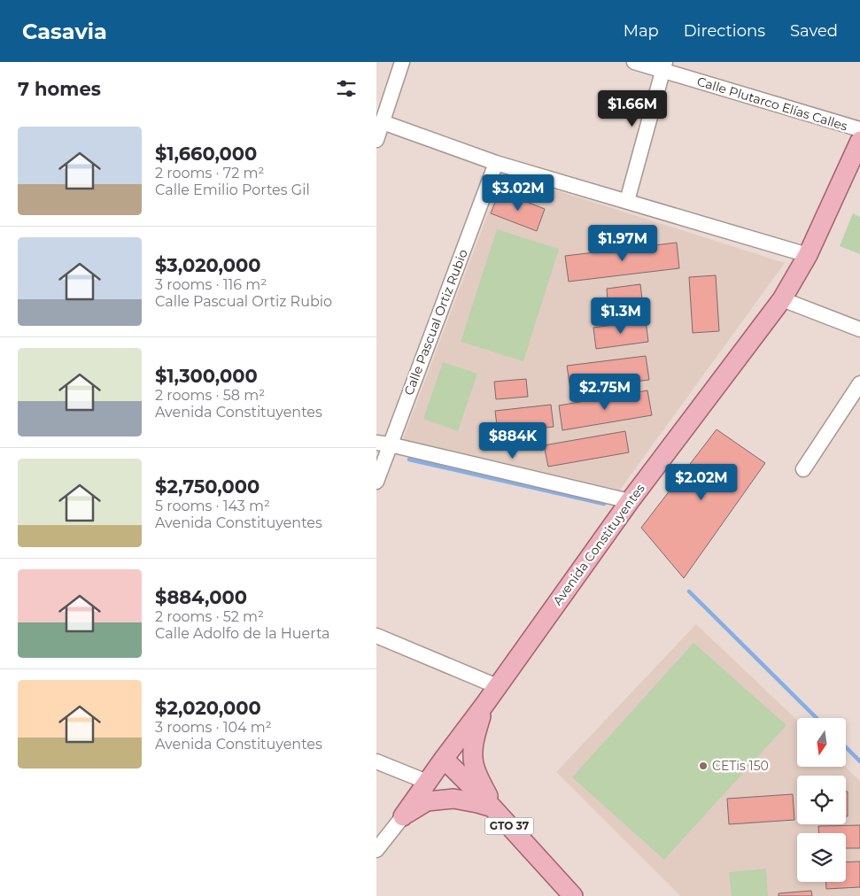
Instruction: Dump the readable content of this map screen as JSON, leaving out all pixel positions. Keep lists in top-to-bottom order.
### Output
{
  "streets": {
    "main road": ["Avenida Constituyentes", "GTO 37"],
    "street": ["Calle Plutarco Elías Calles", "Calle Pascual Ortiz Rubio"]
  },
  "crossings": [
    ["Avenida Constituyentes", "GTO 37"]
  ],
  "places": ["CETis 150"],
  "north": "bottom",
  "page": {
    "header": "Casavia",
    "nav": ["Map", "Directions", "Saved"],
    "heading": "7 homes",
    "price": [
      "$1.66M",
      "$3.02M",
      "$1.97M",
      "$1.3M",
      "$2.75M",
      "$884K",
      "$2.02M"
    ],
    "list": [
      {
        "name": "$1,660,000",
        "note": "2 rooms · 72 m² · Calle Emilio Portes Gil"
      },
      {
        "name": "$3,020,000",
        "note": "3 rooms · 116 m² · Calle Pascual Ortiz Rubio"
      },
      {
        "name": "$1,300,000",
        "note": "2 rooms · 58 m² · Avenida Constituyentes"
      },
      {
        "name": "$2,750,000",
        "note": "5 rooms · 143 m² · Avenida Constituyentes"
      },
      {
        "name": "$884,000",
        "note": "2 rooms · 52 m² · Calle Adolfo de la Huerta"
      },
      {
        "name": "$2,020,000",
        "note": "3 rooms · 104 m² · Avenida Constituyentes"
      }
    ]
  }
}
